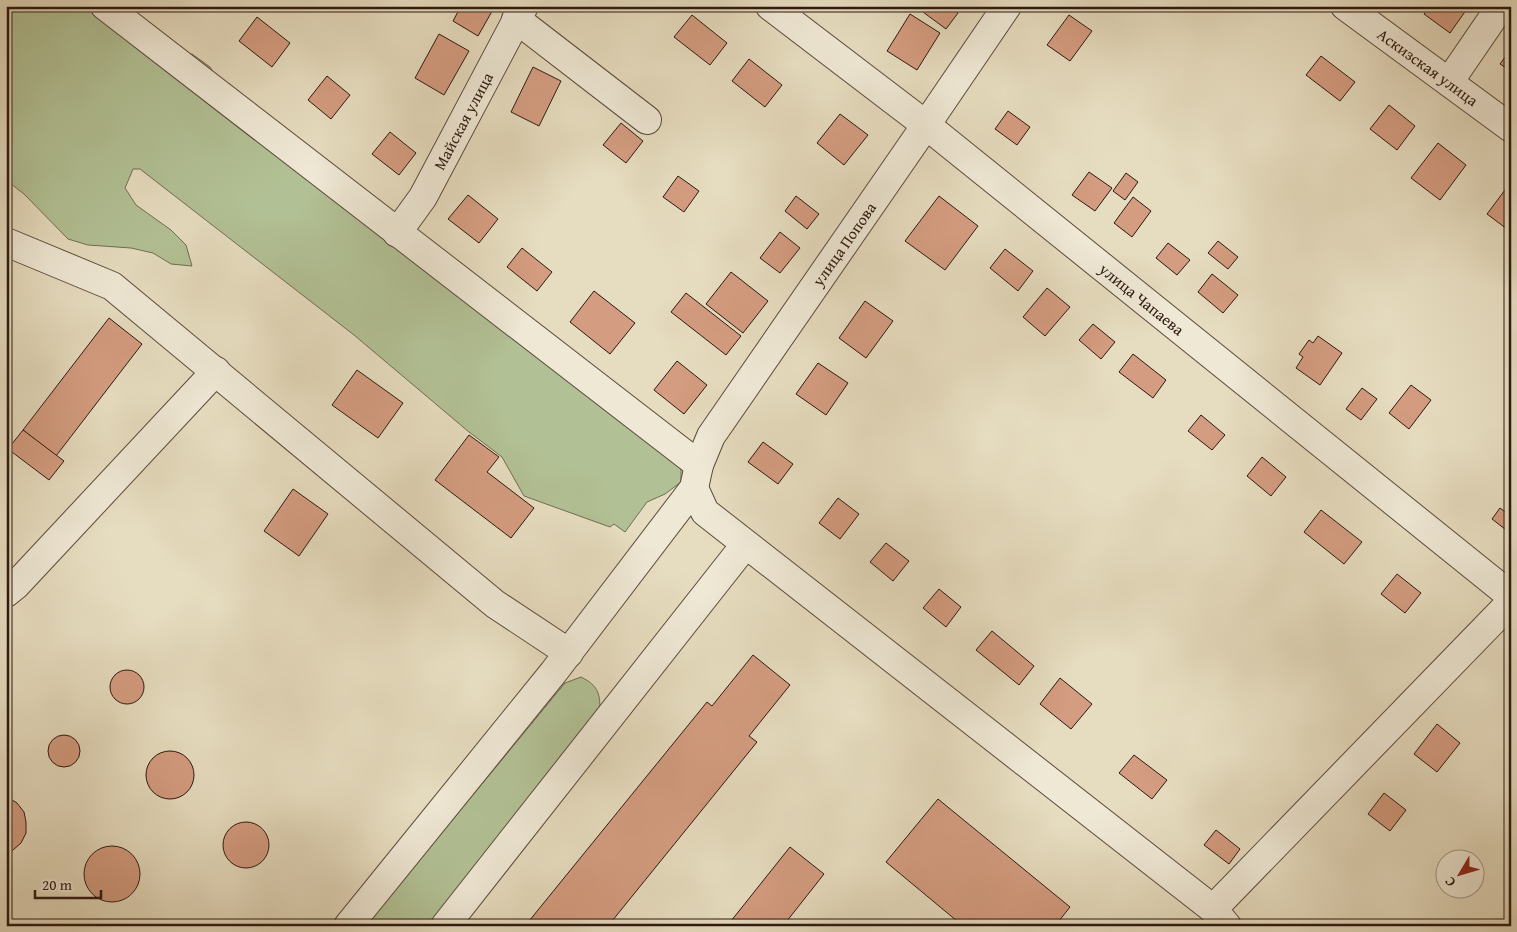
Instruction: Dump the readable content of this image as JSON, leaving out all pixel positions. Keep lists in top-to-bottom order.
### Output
{
  "streets": {
    "street": [
      "Аскизская улица",
      "Майская улица",
      "улица Попова",
      "улица Чапаева"
    ]
  },
  "crossings": [
    ["улица Попова", "улица Чапаева"]
  ],
  "scale_bar": "20 m",
  "north": "bottom left"
}
